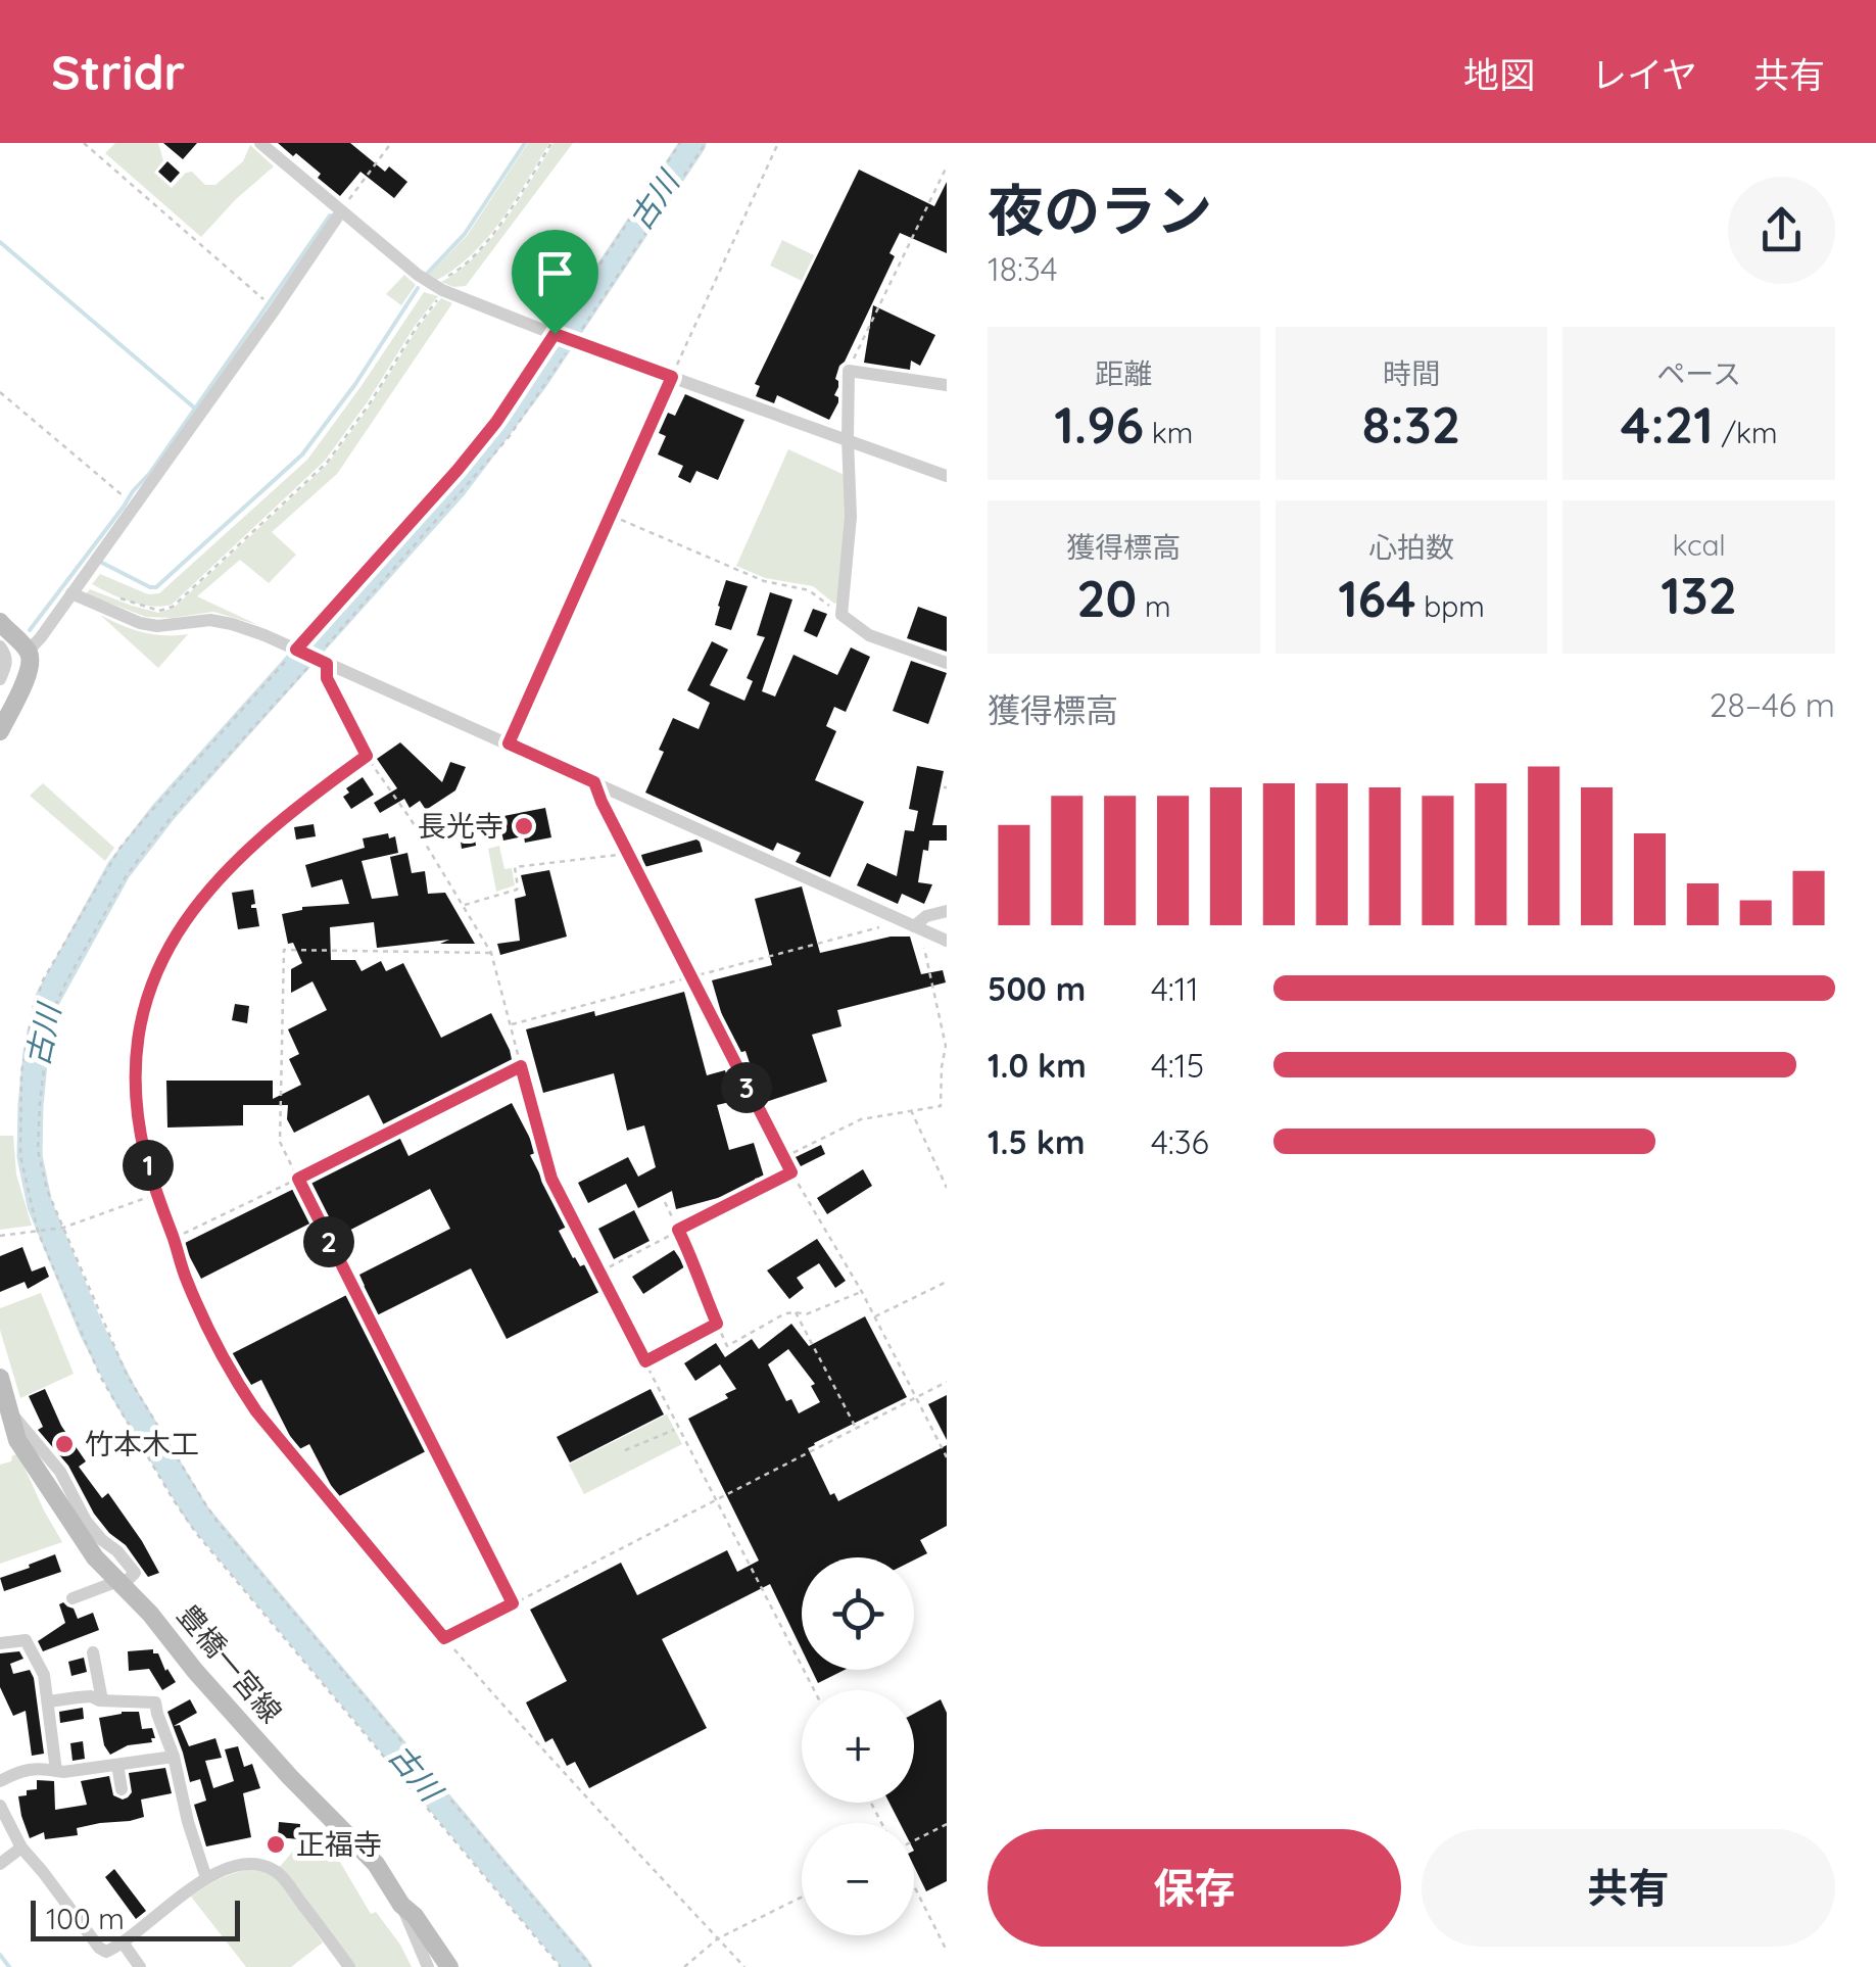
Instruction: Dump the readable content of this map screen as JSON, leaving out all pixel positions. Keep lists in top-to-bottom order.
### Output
{
  "streets": {
    "main road": ["豊橋一宮線"]
  },
  "water": ["古川"],
  "places": ["長光寺", "竹本木工", "正福寺"],
  "scale_bar": "100 m",
  "page": {
    "header": "Stridr",
    "nav": ["地図", "レイヤ", "共有"],
    "heading": ["夜のラン", "18:34"],
    "stats": [
      ["距離", "1.96 km"],
      ["時間", "8:32"],
      ["ペース", "4:21 /km"],
      ["獲得標高", "20 m"],
      ["心拍数", "164 bpm"],
      ["kcal", "132"]
    ],
    "chart": ["獲得標高", "28–46 m"],
    "list": [
      {
        "name": "500 m",
        "note": "4:11"
      },
      {
        "name": "1.0 km",
        "note": "4:15"
      },
      {
        "name": "1.5 km",
        "note": "4:36"
      }
    ],
    "pins": ["3", "1", "2"],
    "map_buttons": ["+", "−"],
    "buttons": ["保存", "共有"],
    "scale": "100 m"
  }
}
